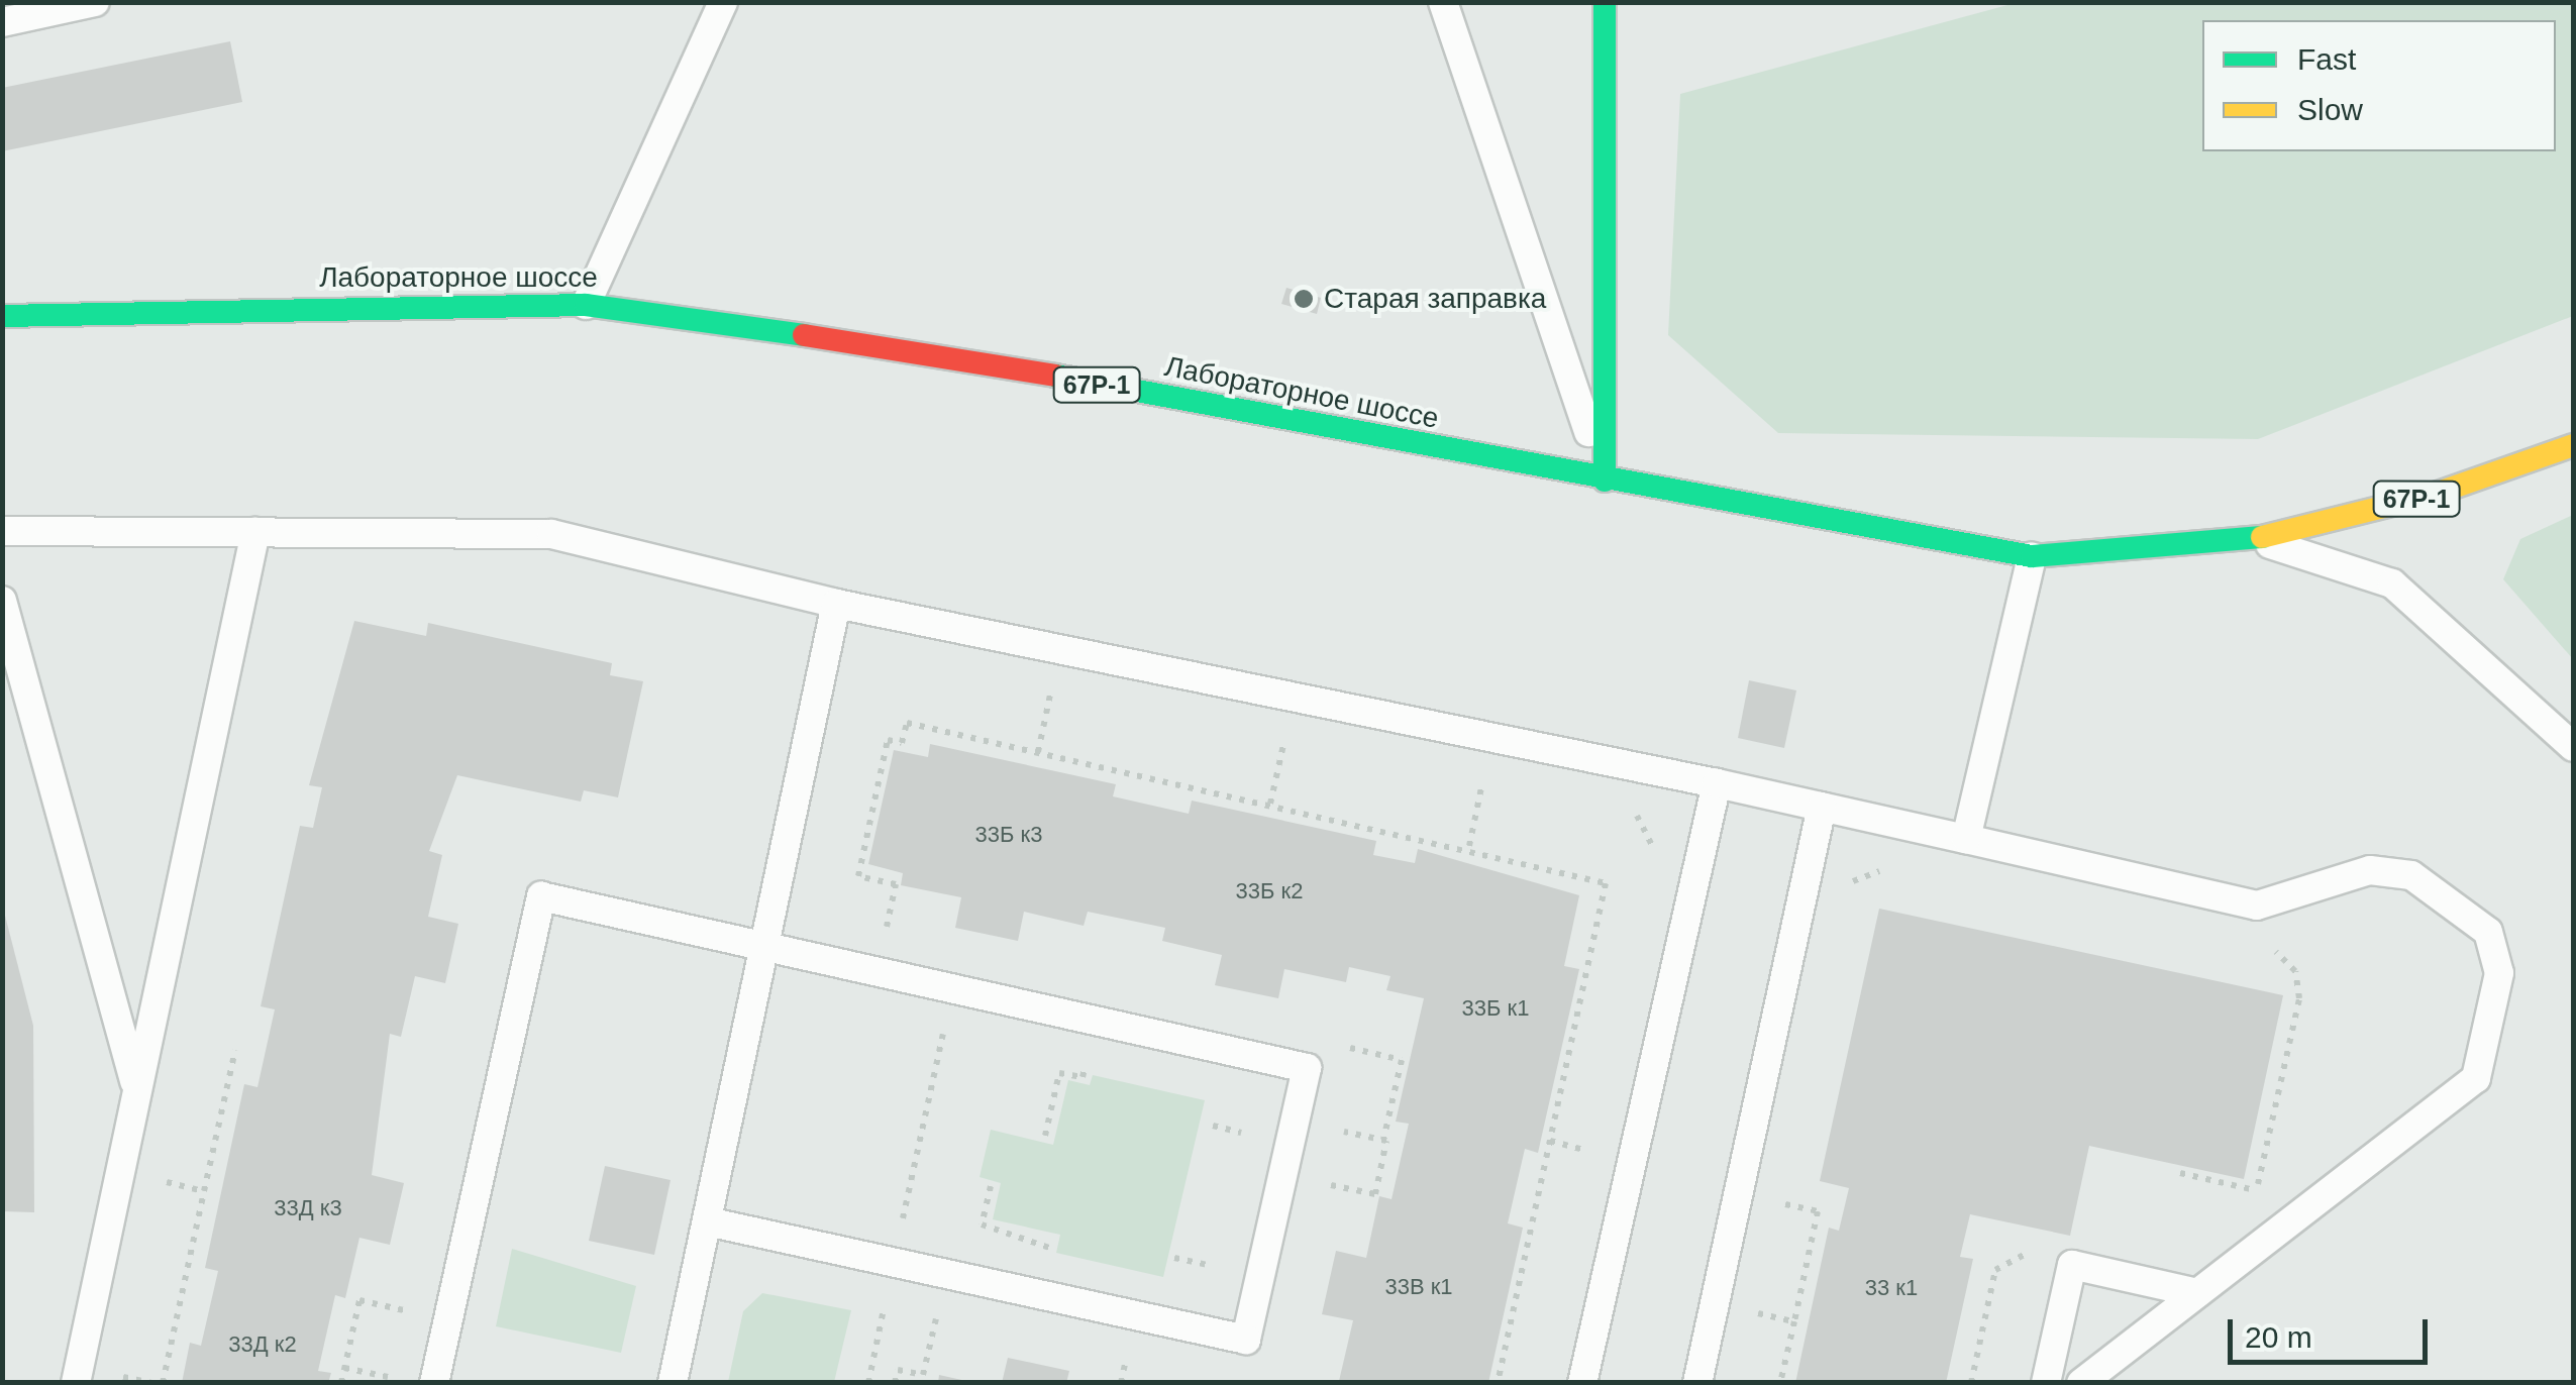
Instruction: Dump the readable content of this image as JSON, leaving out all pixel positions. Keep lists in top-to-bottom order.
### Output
{
  "streets": {
    "main road": ["Лабораторное шоссе", "67Р-1"]
  },
  "places": ["Старая заправка"],
  "house_numbers": [
    "33Б к3",
    "33Б к2",
    "33Б к1",
    "33Д к3",
    "33В к1",
    "33 к1",
    "33Д к2"
  ],
  "legend": ["Fast", "Slow"],
  "scale_bar": "20 m"
}
